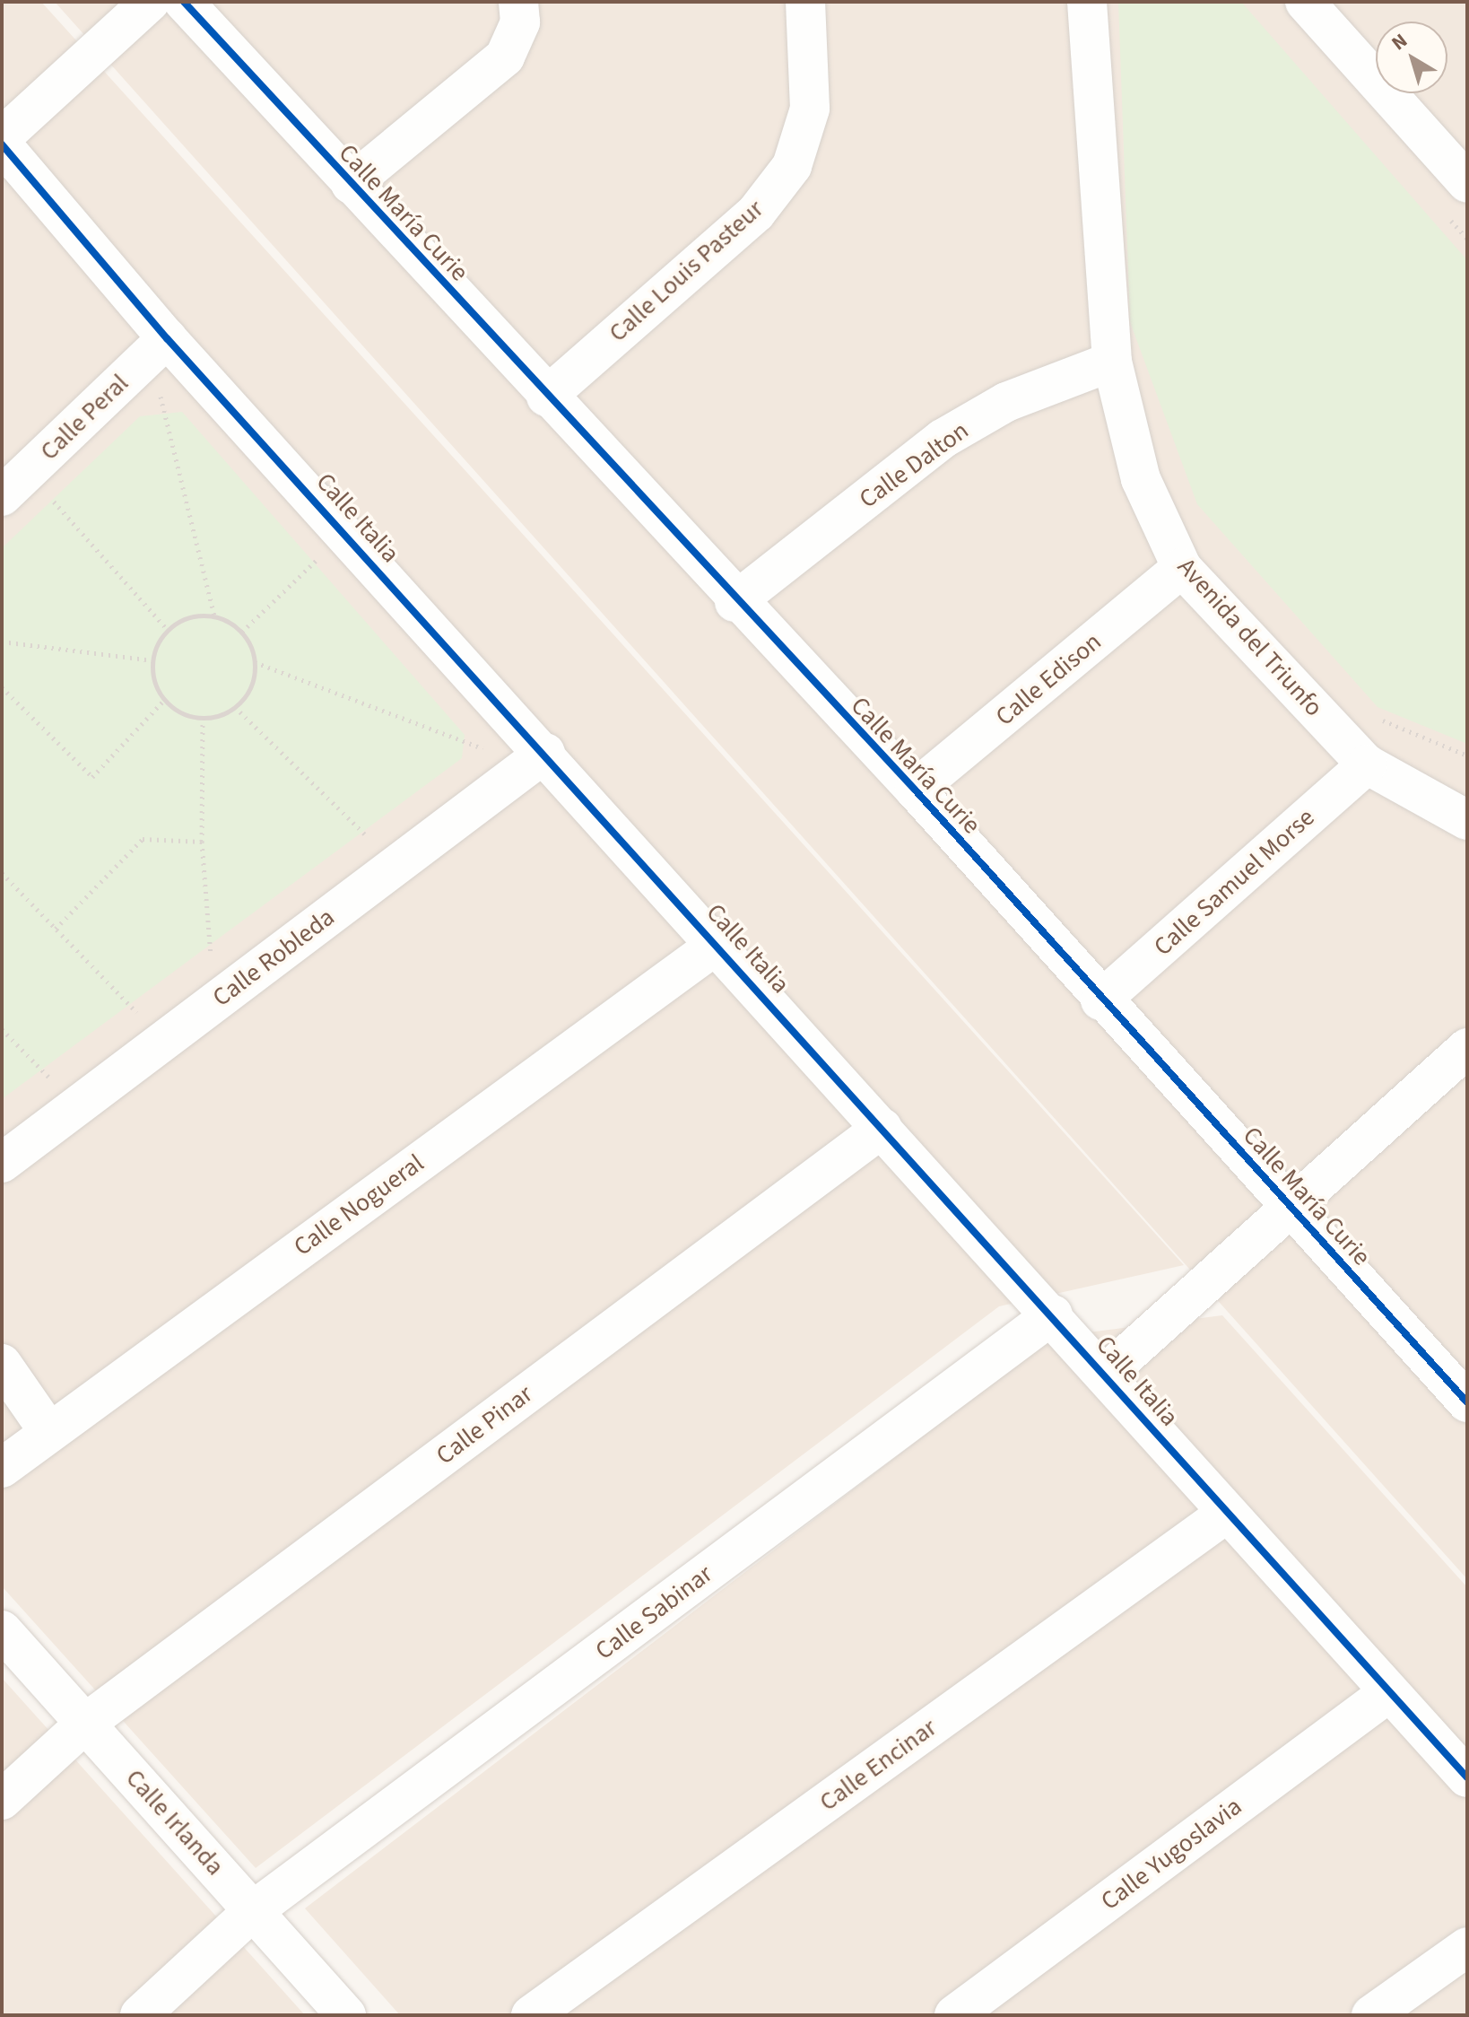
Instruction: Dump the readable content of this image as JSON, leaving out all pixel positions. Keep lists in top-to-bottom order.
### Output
{
  "streets": {
    "street": [
      "Calle María Curie",
      "Calle Louis Pasteur",
      "Calle Peral",
      "Calle Dalton",
      "Calle Italia",
      "Avenida del Triunfo",
      "Calle Edison",
      "Calle Samuel Morse",
      "Calle Robleda",
      "Calle Nogueral",
      "Calle Pinar",
      "Calle Sabinar",
      "Calle Encinar",
      "Calle Irlanda",
      "Calle Yugoslavia"
    ]
  },
  "crossings": [
    ["Calle María Curie", "Calle Louis Pasteur"],
    ["Calle María Curie", "Calle Dalton"],
    ["Calle María Curie", "Calle Edison"],
    ["Calle María Curie", "Calle Samuel Morse"],
    ["Calle Peral", "Calle Italia"],
    ["Calle Dalton", "Avenida del Triunfo"],
    ["Calle Italia", "Calle Robleda"],
    ["Calle Italia", "Calle Nogueral"],
    ["Calle Italia", "Calle Pinar"],
    ["Calle Italia", "Calle Sabinar"],
    ["Calle Italia", "Calle Encinar"],
    ["Calle Italia", "Calle Yugoslavia"],
    ["Avenida del Triunfo", "Calle Edison"],
    ["Avenida del Triunfo", "Calle Samuel Morse"],
    ["Calle Pinar", "Calle Irlanda"],
    ["Calle Sabinar", "Calle Irlanda"]
  ],
  "north": "top left"
}
